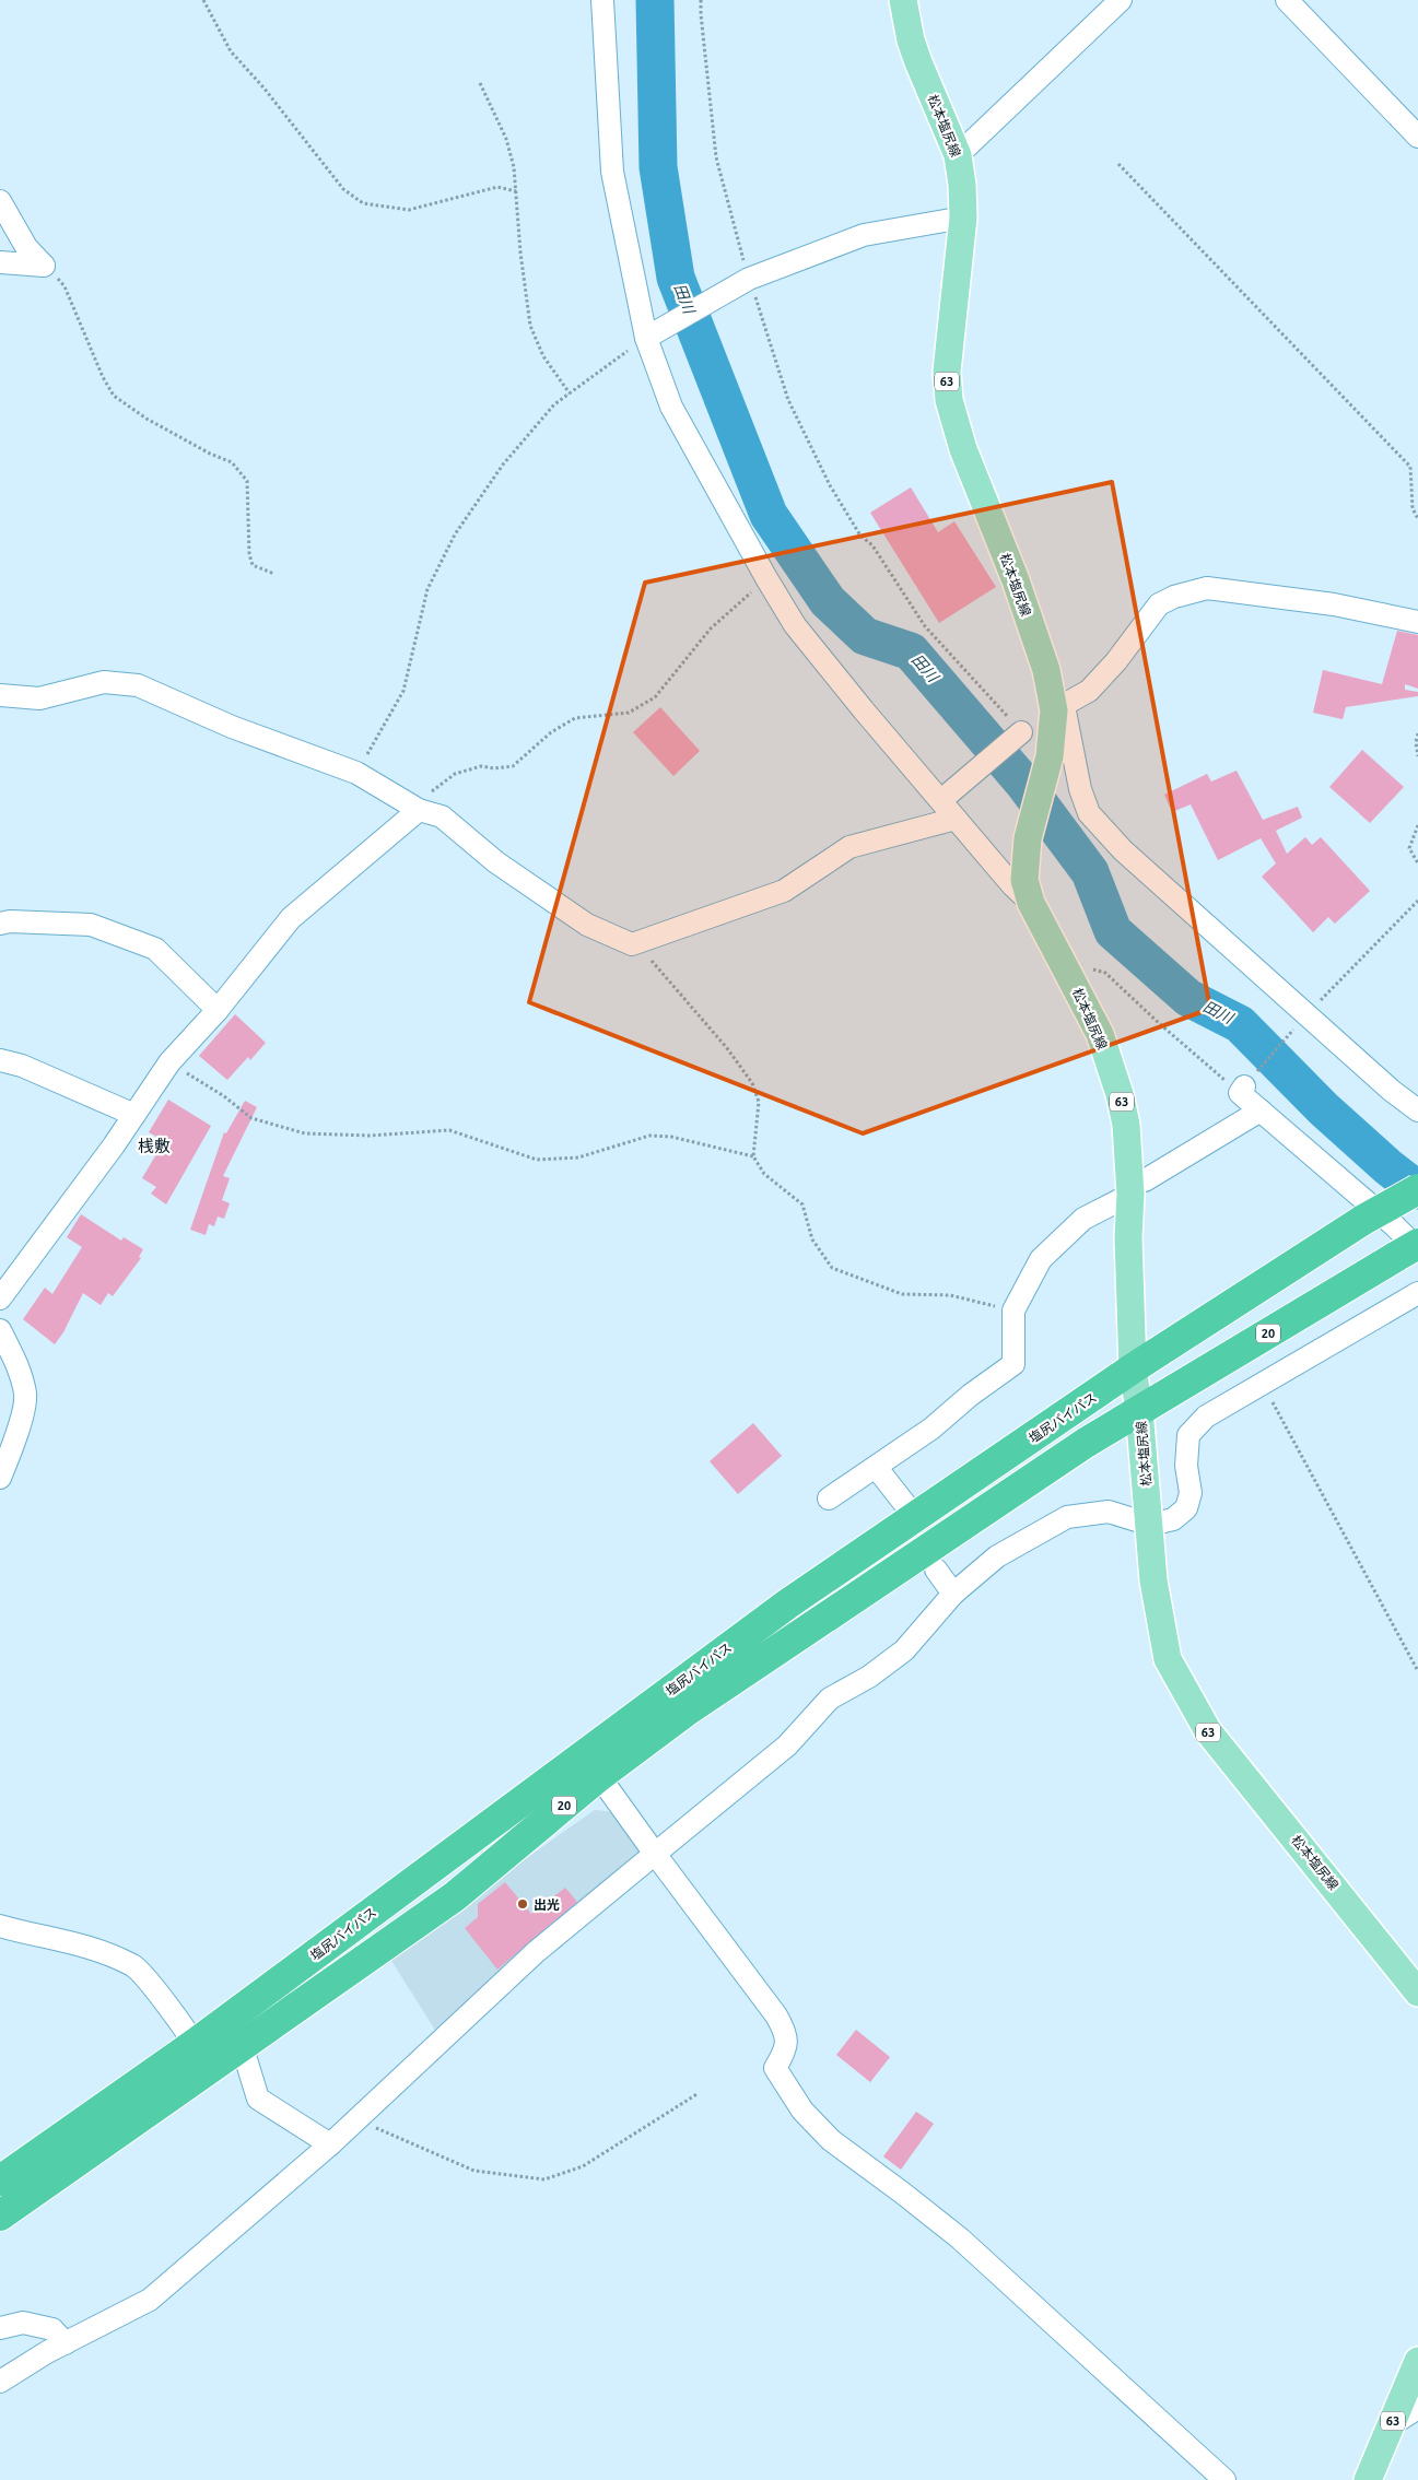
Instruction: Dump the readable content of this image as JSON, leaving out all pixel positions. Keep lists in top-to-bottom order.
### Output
{
  "streets": {
    "highway": ["20", "塩尻バイパス"],
    "main road": ["松本塩尻線", "63"]
  },
  "crossings": [
    ["松本塩尻線", "塩尻バイパス"]
  ],
  "districts": ["桟敷"],
  "water": ["田川"],
  "places": ["出光"]
}
